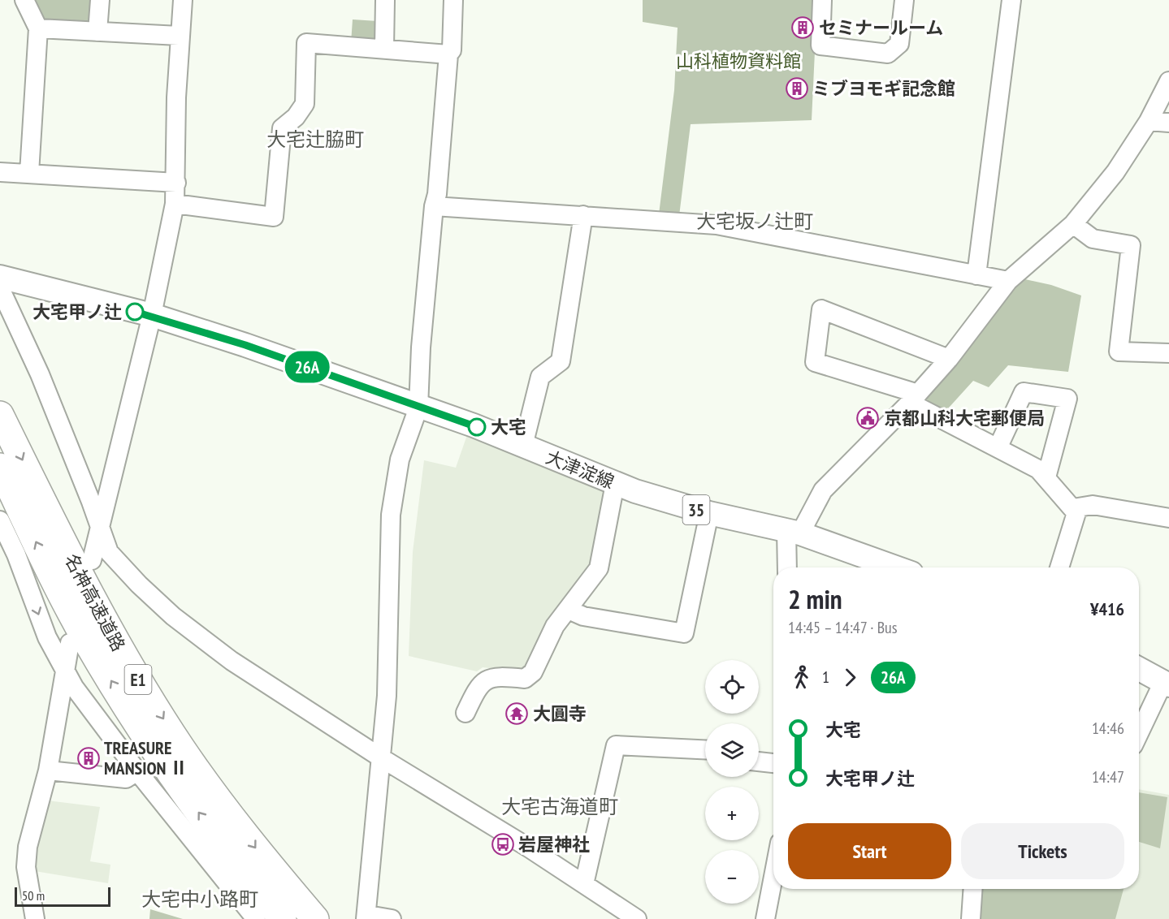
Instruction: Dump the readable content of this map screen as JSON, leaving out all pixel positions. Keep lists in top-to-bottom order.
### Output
{
  "streets": {
    "highway": ["名神高速道路", "E1"],
    "main road": ["大津淀線", "35"]
  },
  "districts": [
    "大宅辻脇町",
    "大宅坂ノ辻町",
    "大宅古海道町",
    "大宅中小路町"
  ],
  "parks": ["山科植物資料館"],
  "places": {
    "building": ["セミナールーム", "ミブヨモギ記念館", "TREASURE MANSION Ⅱ"],
    "other": ["大宅甲ノ辻", "大宅"],
    "public building": ["京都山科大宅郵便局"],
    "temple": ["大圓寺"],
    "bus stop": ["岩屋神社"]
  },
  "lines": ["bus line 26A"],
  "scale_bar": "50 m",
  "page": {
    "on_map": "26A",
    "heading": ["2 min", "14:45 – 14:47 · Bus", "¥416"],
    "legs": ["1", "26A"],
    "map_buttons": ["+", "−"],
    "list": [
      {
        "name": "大宅",
        "value": "14:46"
      },
      {
        "name": "大宅甲ノ辻",
        "value": "14:47"
      }
    ],
    "buttons": ["Start", "Tickets"],
    "scale": "50 m"
  }
}
